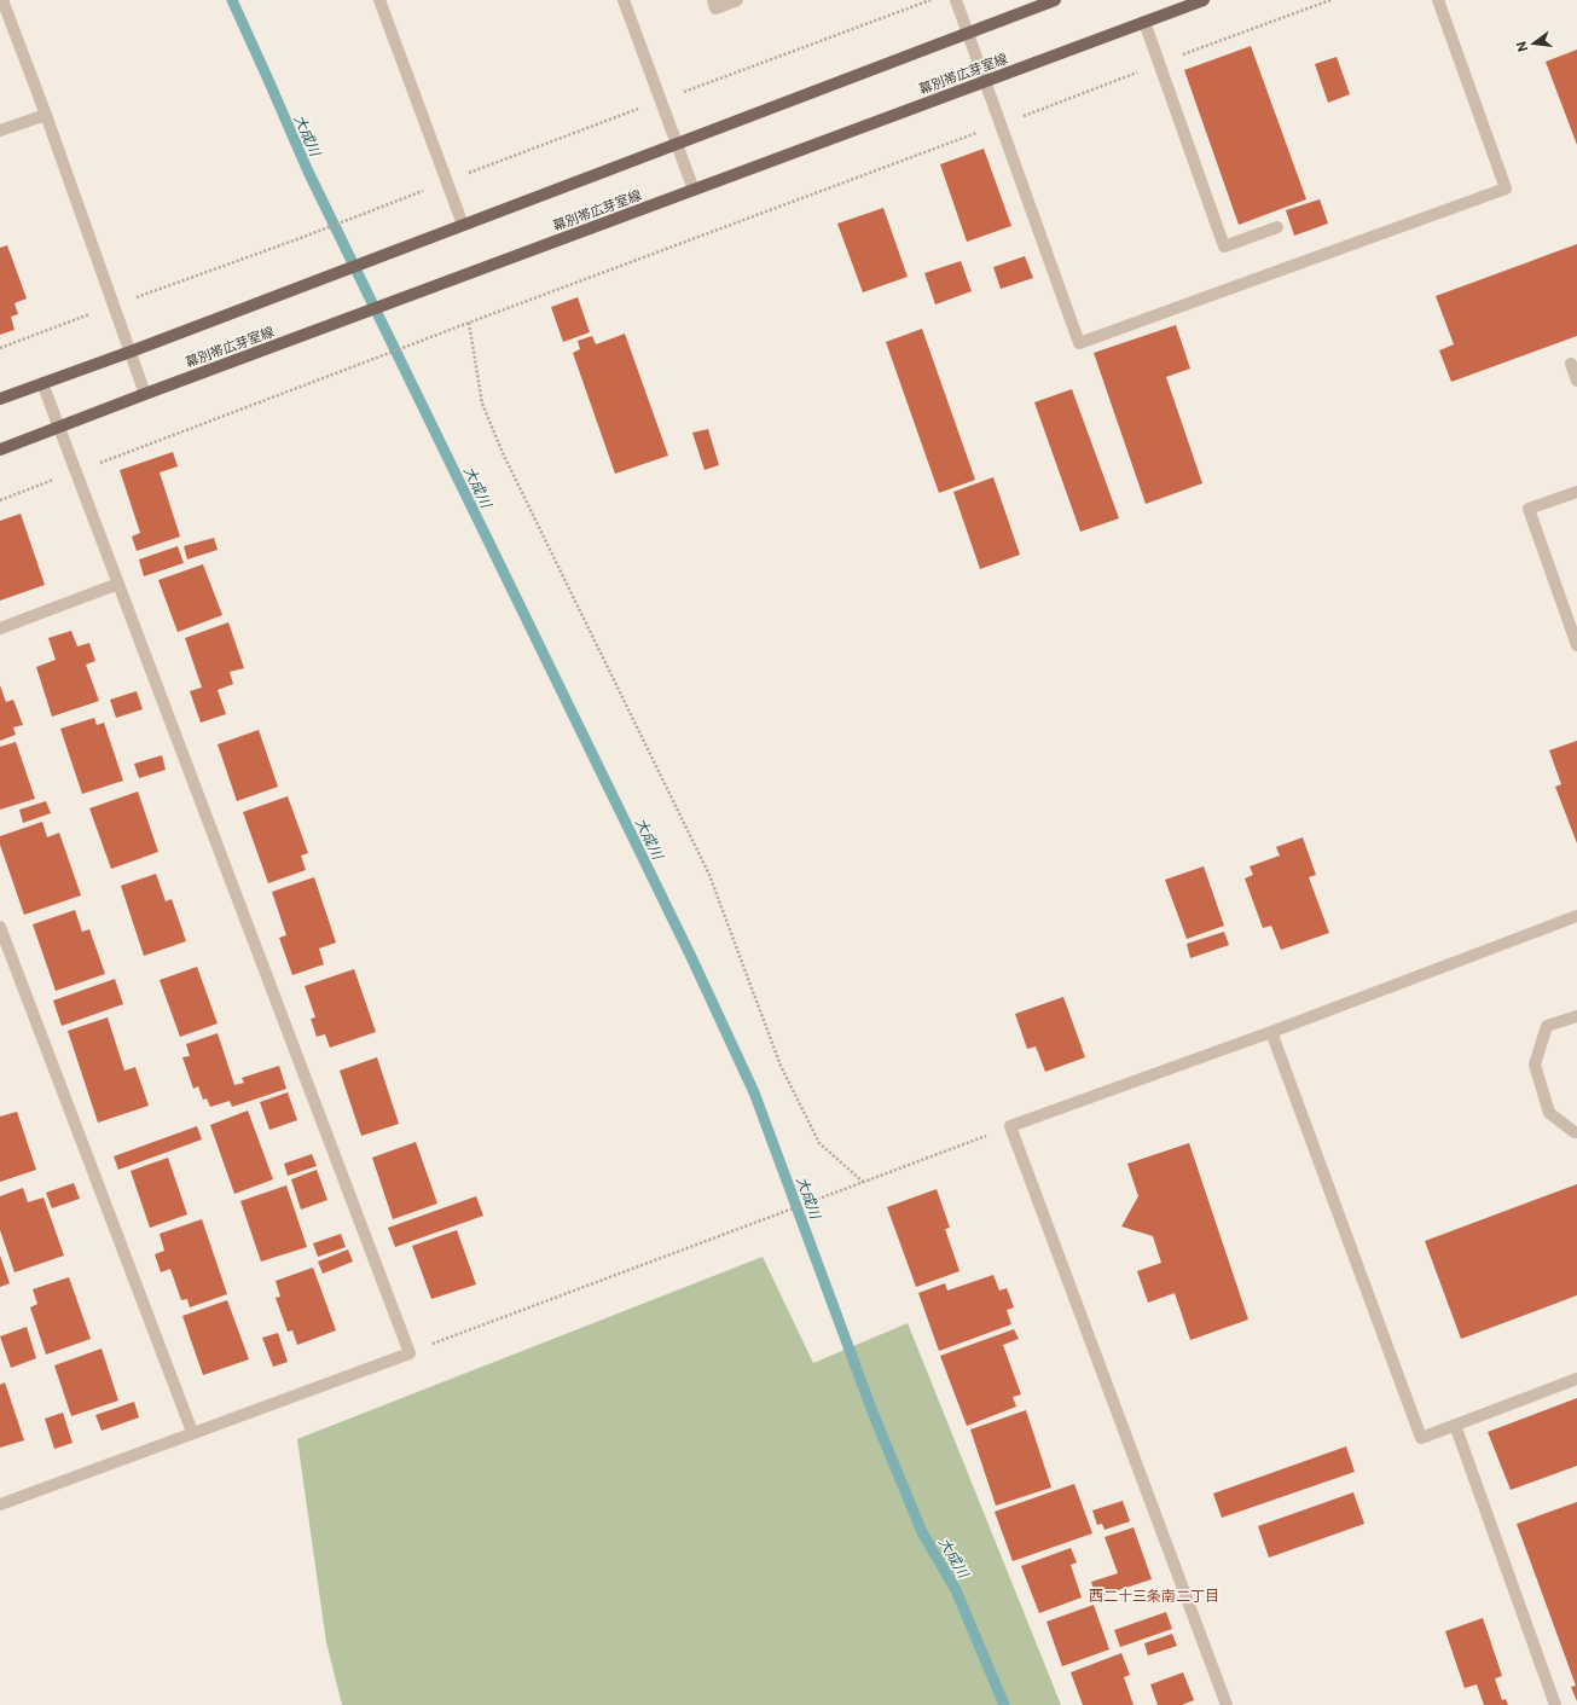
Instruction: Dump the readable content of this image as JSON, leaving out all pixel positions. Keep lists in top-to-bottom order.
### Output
{
  "streets": {
    "main road": ["幕別帯広芽室線"]
  },
  "districts": ["西二十三条南二丁目"],
  "water": ["大成川"],
  "north": "left"
}
